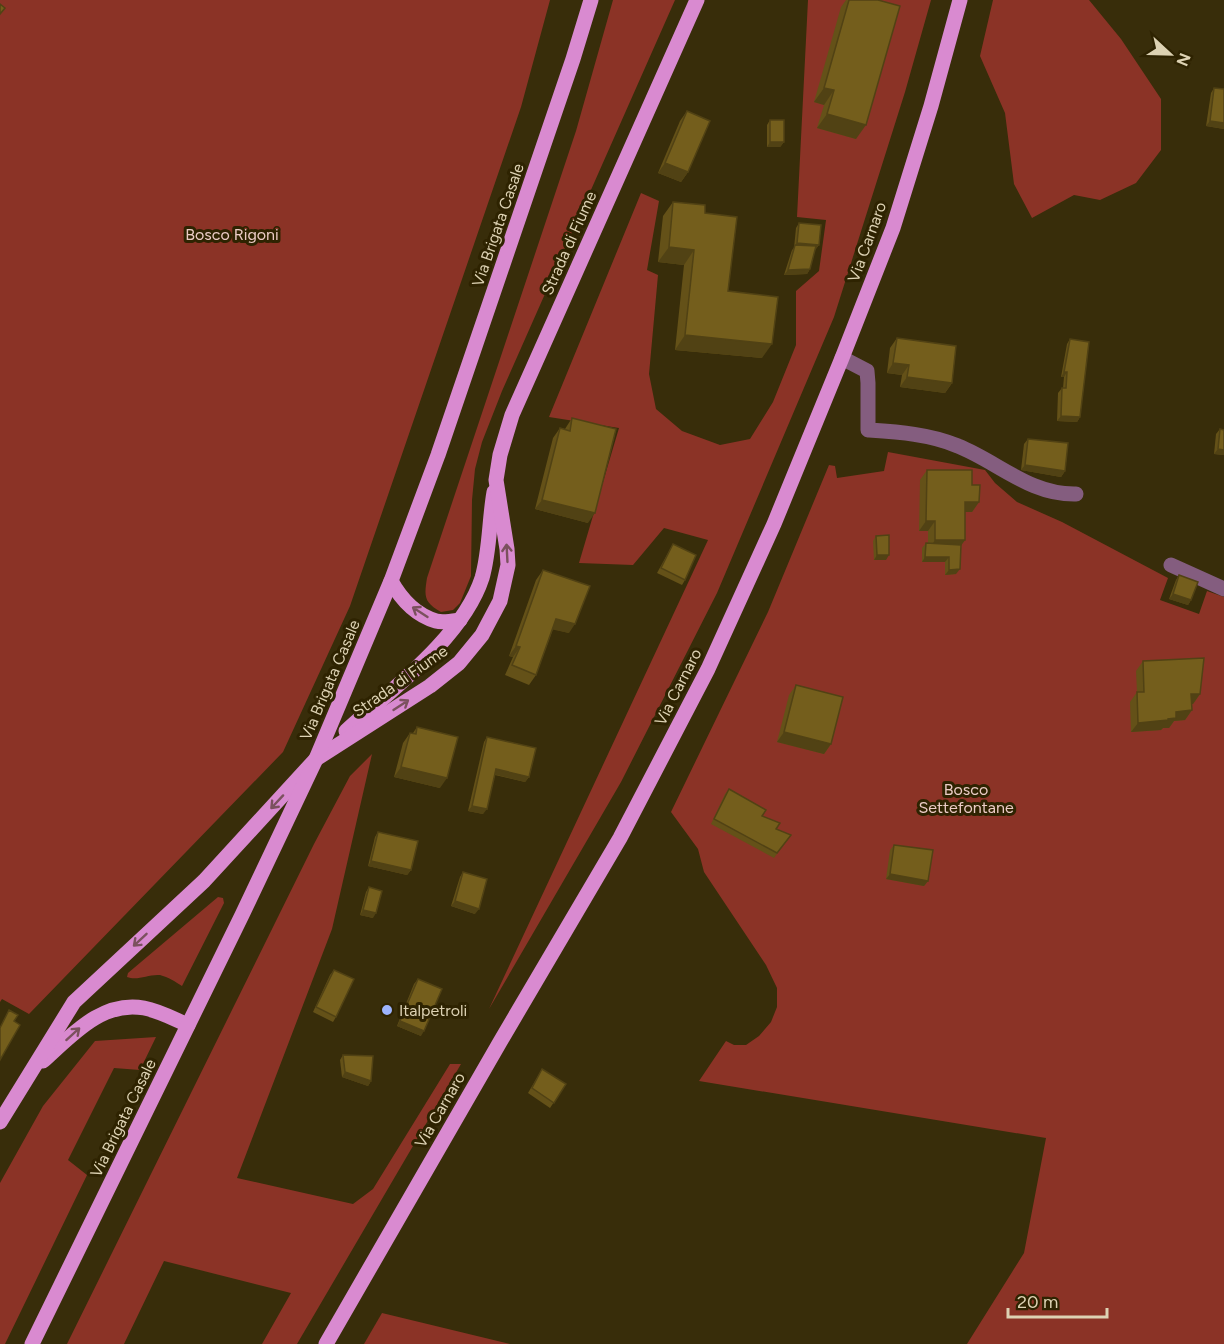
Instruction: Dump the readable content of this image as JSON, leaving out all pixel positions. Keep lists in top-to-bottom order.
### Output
{
  "streets": {
    "main road": ["Via Brigata Casale", "Via Carnaro", "Strada di Fiume"]
  },
  "crossings": [
    ["Via Brigata Casale", "Strada di Fiume"]
  ],
  "parks": ["Bosco Rigoni", "Bosco Settefontane"],
  "places": ["Italpetroli"],
  "scale_bar": "20 m",
  "north": "right"
}
